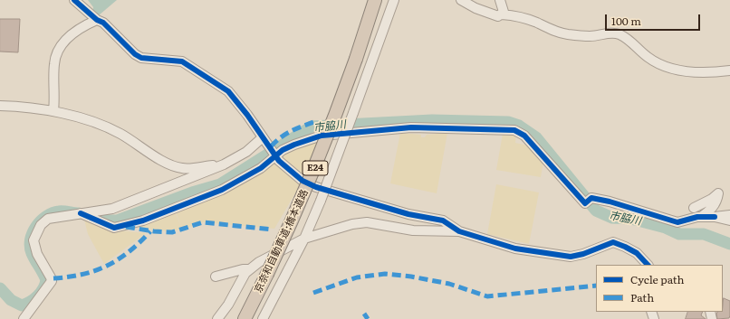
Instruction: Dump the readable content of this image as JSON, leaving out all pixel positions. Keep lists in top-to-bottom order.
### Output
{
  "streets": {
    "highway": ["E24", "京奈和自動車道;橋本道路"]
  },
  "water": ["市脇川"],
  "legend": ["Cycle path", "Path"],
  "scale_bar": "100 m"
}
